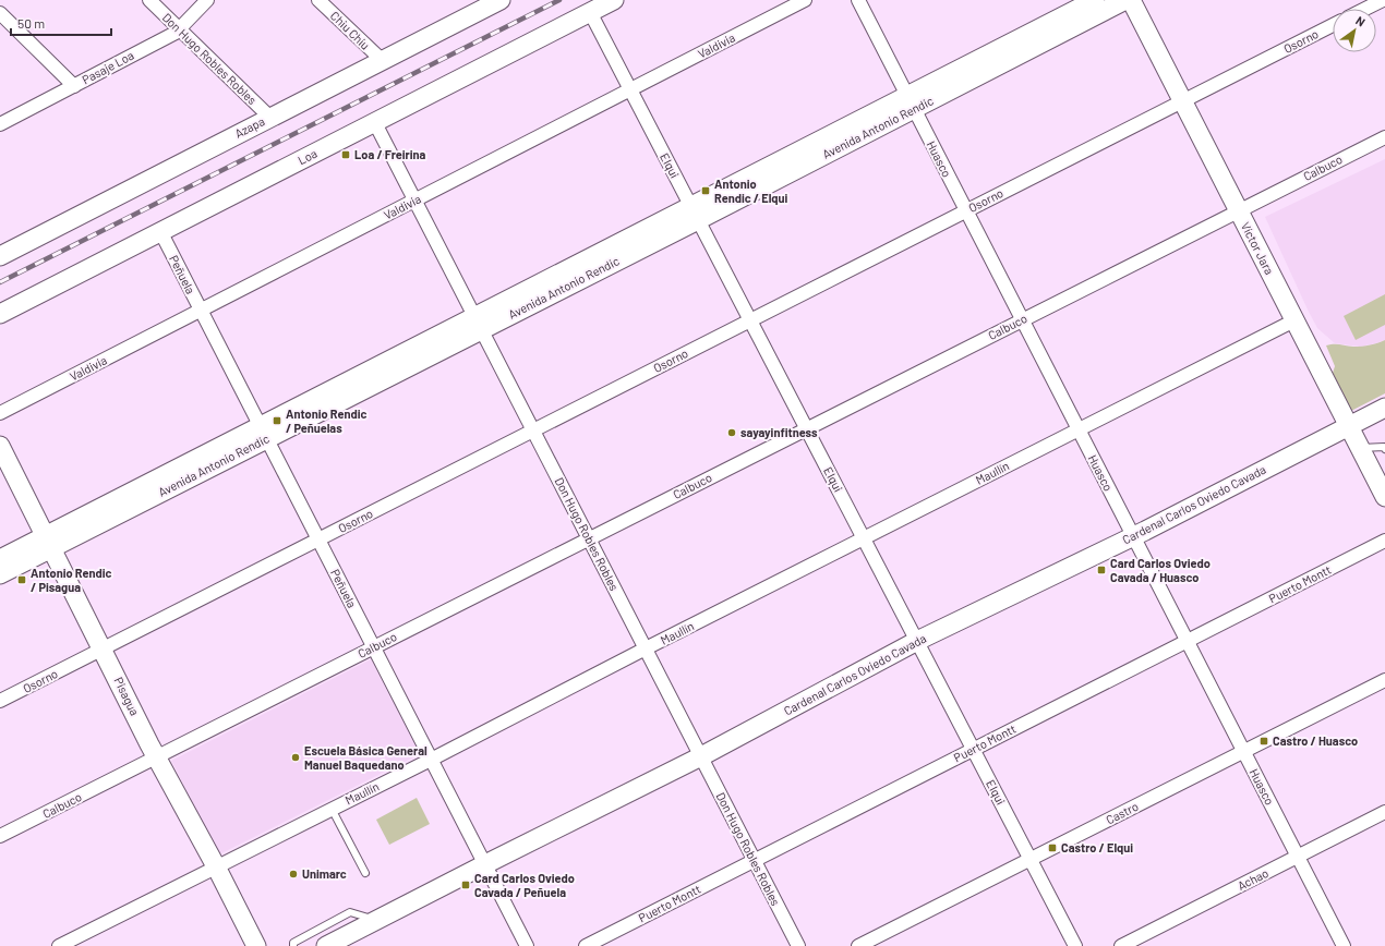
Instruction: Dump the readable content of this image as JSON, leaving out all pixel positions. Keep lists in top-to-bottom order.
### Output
{
  "streets": {
    "main road": [
      "Azapa",
      "Avenida Antonio Rendic",
      "Loa",
      "Víctor Jara",
      "Cardenal Carlos Oviedo Cavada",
      "Pisagua"
    ],
    "street": [
      "Chiu Chiu",
      "Osorno",
      "Valdivia",
      "Don Hugo Robles Robles",
      "Pasaje Loa",
      "Huasco",
      "Elqui",
      "Calbuco",
      "Peñuela",
      "Maullín",
      "Puerto Montt",
      "Castro",
      "Achao"
    ]
  },
  "crossings": [
    ["Chiu Chiu", "Azapa"],
    ["Osorno", "Don Hugo Robles Robles"],
    ["Osorno", "Huasco"],
    ["Osorno", "Elqui"],
    ["Osorno", "Víctor Jara"],
    ["Osorno", "Peñuela"],
    ["Osorno", "Pisagua"],
    ["Valdivia", "Don Hugo Robles Robles"],
    ["Valdivia", "Elqui"],
    ["Valdivia", "Peñuela"],
    ["Don Hugo Robles Robles", "Pasaje Loa"],
    ["Don Hugo Robles Robles", "Azapa"],
    ["Don Hugo Robles Robles", "Avenida Antonio Rendic"],
    ["Don Hugo Robles Robles", "Loa"],
    ["Don Hugo Robles Robles", "Calbuco"],
    ["Don Hugo Robles Robles", "Maullín"],
    ["Don Hugo Robles Robles", "Cardenal Carlos Oviedo Cavada"],
    ["Don Hugo Robles Robles", "Puerto Montt"],
    ["Avenida Antonio Rendic", "Huasco"],
    ["Avenida Antonio Rendic", "Elqui"],
    ["Avenida Antonio Rendic", "Peñuela"],
    ["Avenida Antonio Rendic", "Pisagua"],
    ["Loa", "Elqui"],
    ["Loa", "Peñuela"],
    ["Huasco", "Calbuco"],
    ["Huasco", "Maullín"],
    ["Huasco", "Cardenal Carlos Oviedo Cavada"],
    ["Huasco", "Puerto Montt"],
    ["Huasco", "Castro"],
    ["Huasco", "Achao"],
    ["Elqui", "Calbuco"],
    ["Elqui", "Maullín"],
    ["Elqui", "Cardenal Carlos Oviedo Cavada"],
    ["Elqui", "Puerto Montt"],
    ["Elqui", "Castro"],
    ["Calbuco", "Víctor Jara"],
    ["Calbuco", "Peñuela"],
    ["Calbuco", "Pisagua"],
    ["Víctor Jara", "Maullín"],
    ["Víctor Jara", "Cardenal Carlos Oviedo Cavada"],
    ["Peñuela", "Maullín"],
    ["Peñuela", "Cardenal Carlos Oviedo Cavada"],
    ["Maullín", "Pisagua"]
  ],
  "places": {
    "transit": [
      "Loa / Freirina",
      "Antonio Rendic / Elqui",
      "Antonio Rendic / Peñuelas",
      "Card Carlos Oviedo Cavada / Huasco",
      "Antonio Rendic / Pisagua",
      "Castro / Huasco",
      "Castro / Elqui",
      "Card Carlos Oviedo Cavada / Peñuela"
    ],
    "other": ["sayayinfitness", "Escuela Básica General Manuel Baquedano", "Unimarc"]
  },
  "scale_bar": "50 m",
  "north": "top right"
}
